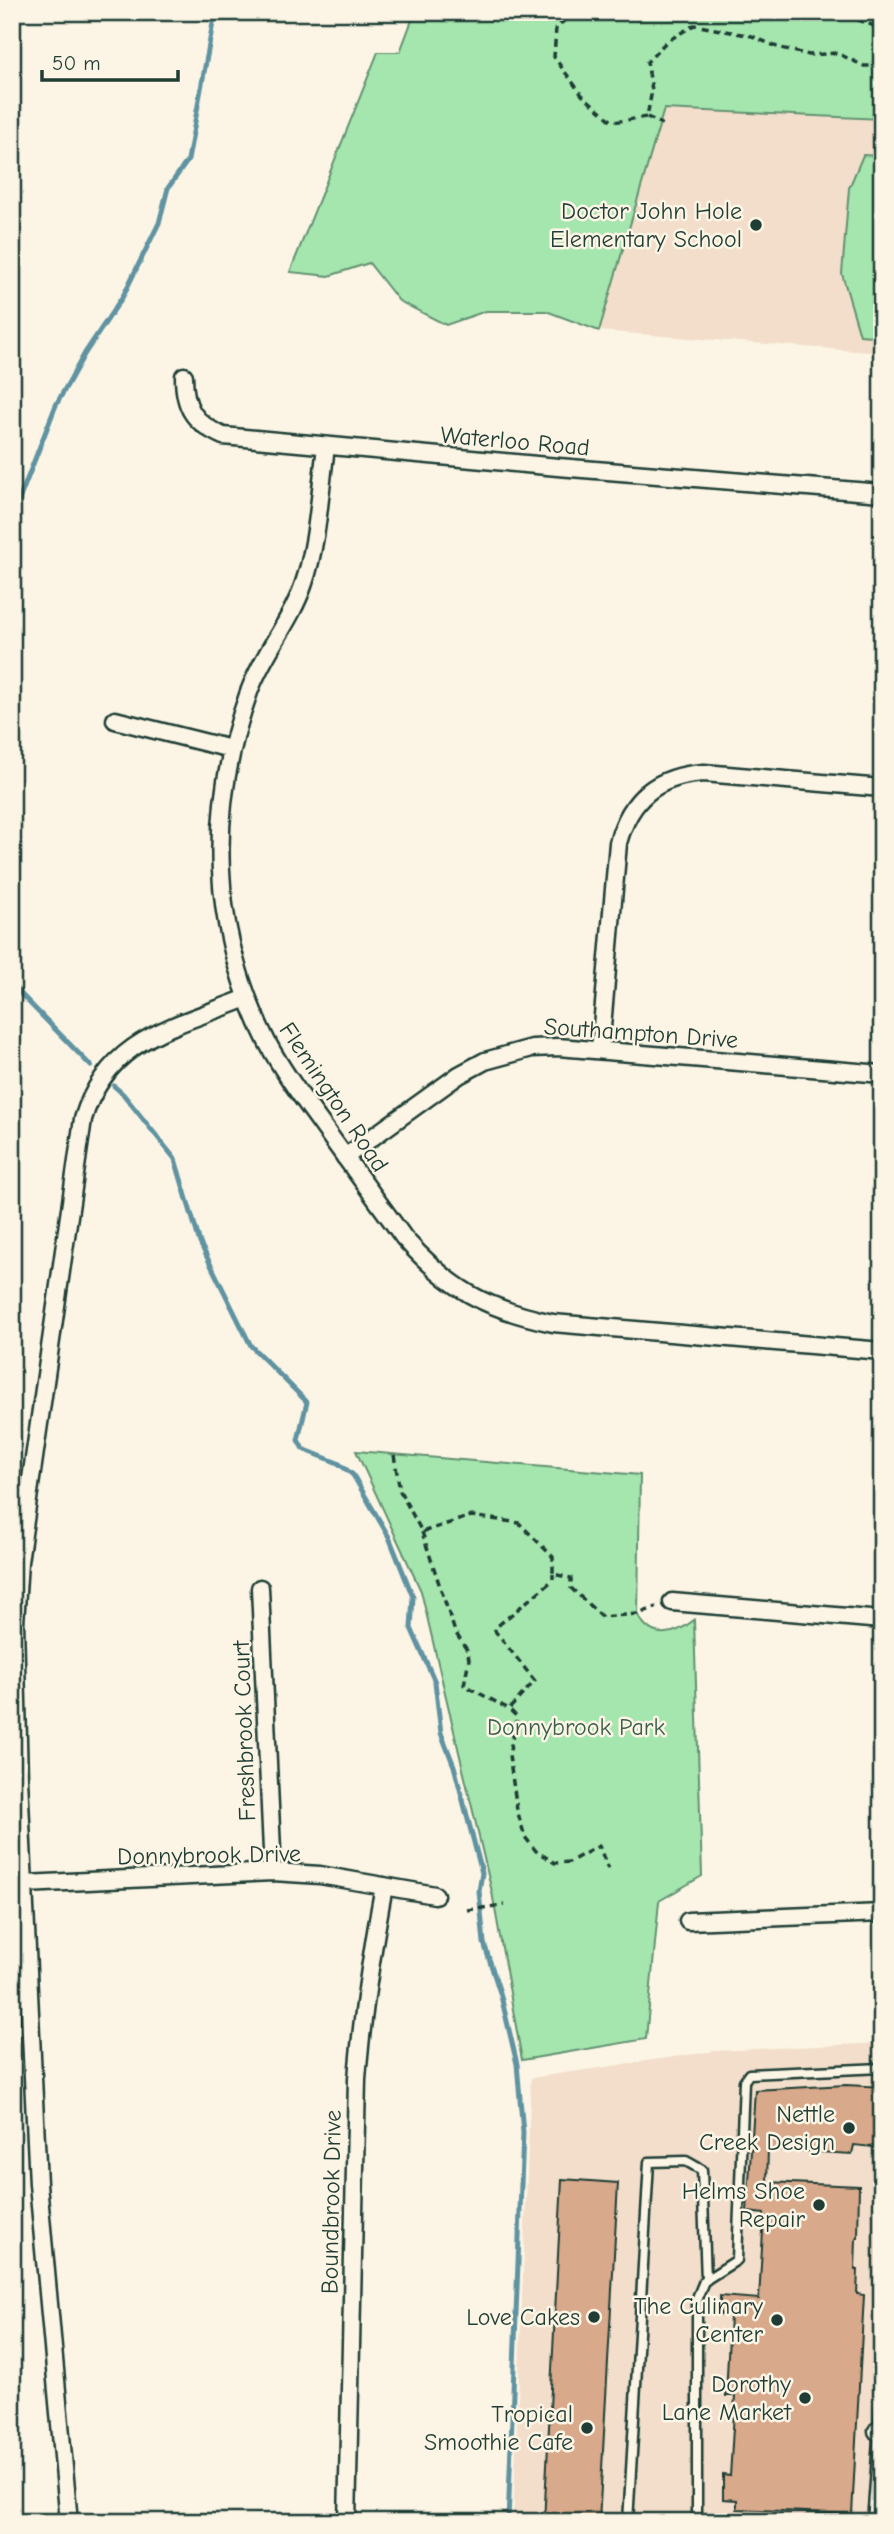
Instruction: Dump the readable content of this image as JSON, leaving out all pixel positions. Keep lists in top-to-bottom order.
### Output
{
  "streets": {
    "street": [
      "Waterloo Road",
      "Southampton Drive",
      "Flemington Road",
      "Freshbrook Court",
      "Donnybrook Drive",
      "Boundbrook Drive"
    ]
  },
  "crossings": [
    ["Waterloo Road", "Flemington Road"],
    ["Southampton Drive", "Flemington Road"],
    ["Freshbrook Court", "Donnybrook Drive"],
    ["Donnybrook Drive", "Boundbrook Drive"]
  ],
  "parks": ["Donnybrook Park"],
  "places": [
    "Doctor John Hole Elementary School",
    "Nettle Creek Design",
    "Helms Shoe Repair",
    "Love Cakes",
    "The Culinary Center",
    "Dorothy Lane Market",
    "Tropical Smoothie Cafe"
  ],
  "scale_bar": "50 m"
}
